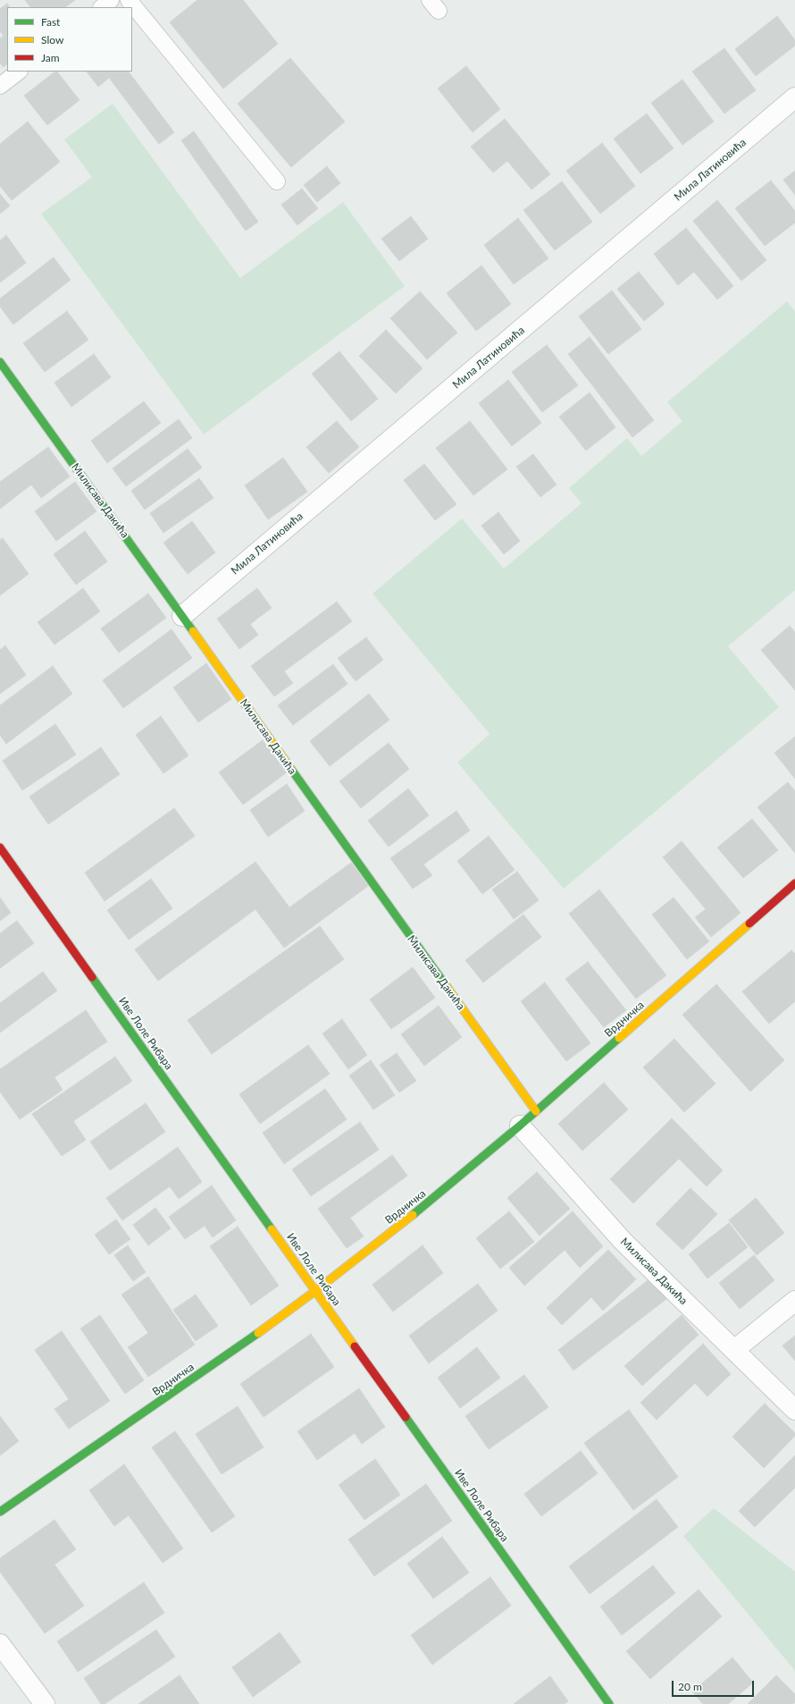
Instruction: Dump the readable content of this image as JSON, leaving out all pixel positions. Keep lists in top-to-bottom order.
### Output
{
  "streets": {
    "street": [
      "Мила Латиновића",
      "Милисава Дакића",
      "Врдничка",
      "Иве Лоле Рибара"
    ]
  },
  "crossings": [
    ["Мила Латиновића", "Милисава Дакића"],
    ["Милисава Дакића", "Врдничка"],
    ["Врдничка", "Иве Лоле Рибара"]
  ],
  "legend": ["Fast", "Slow", "Jam"],
  "scale_bar": "20 m"
}
